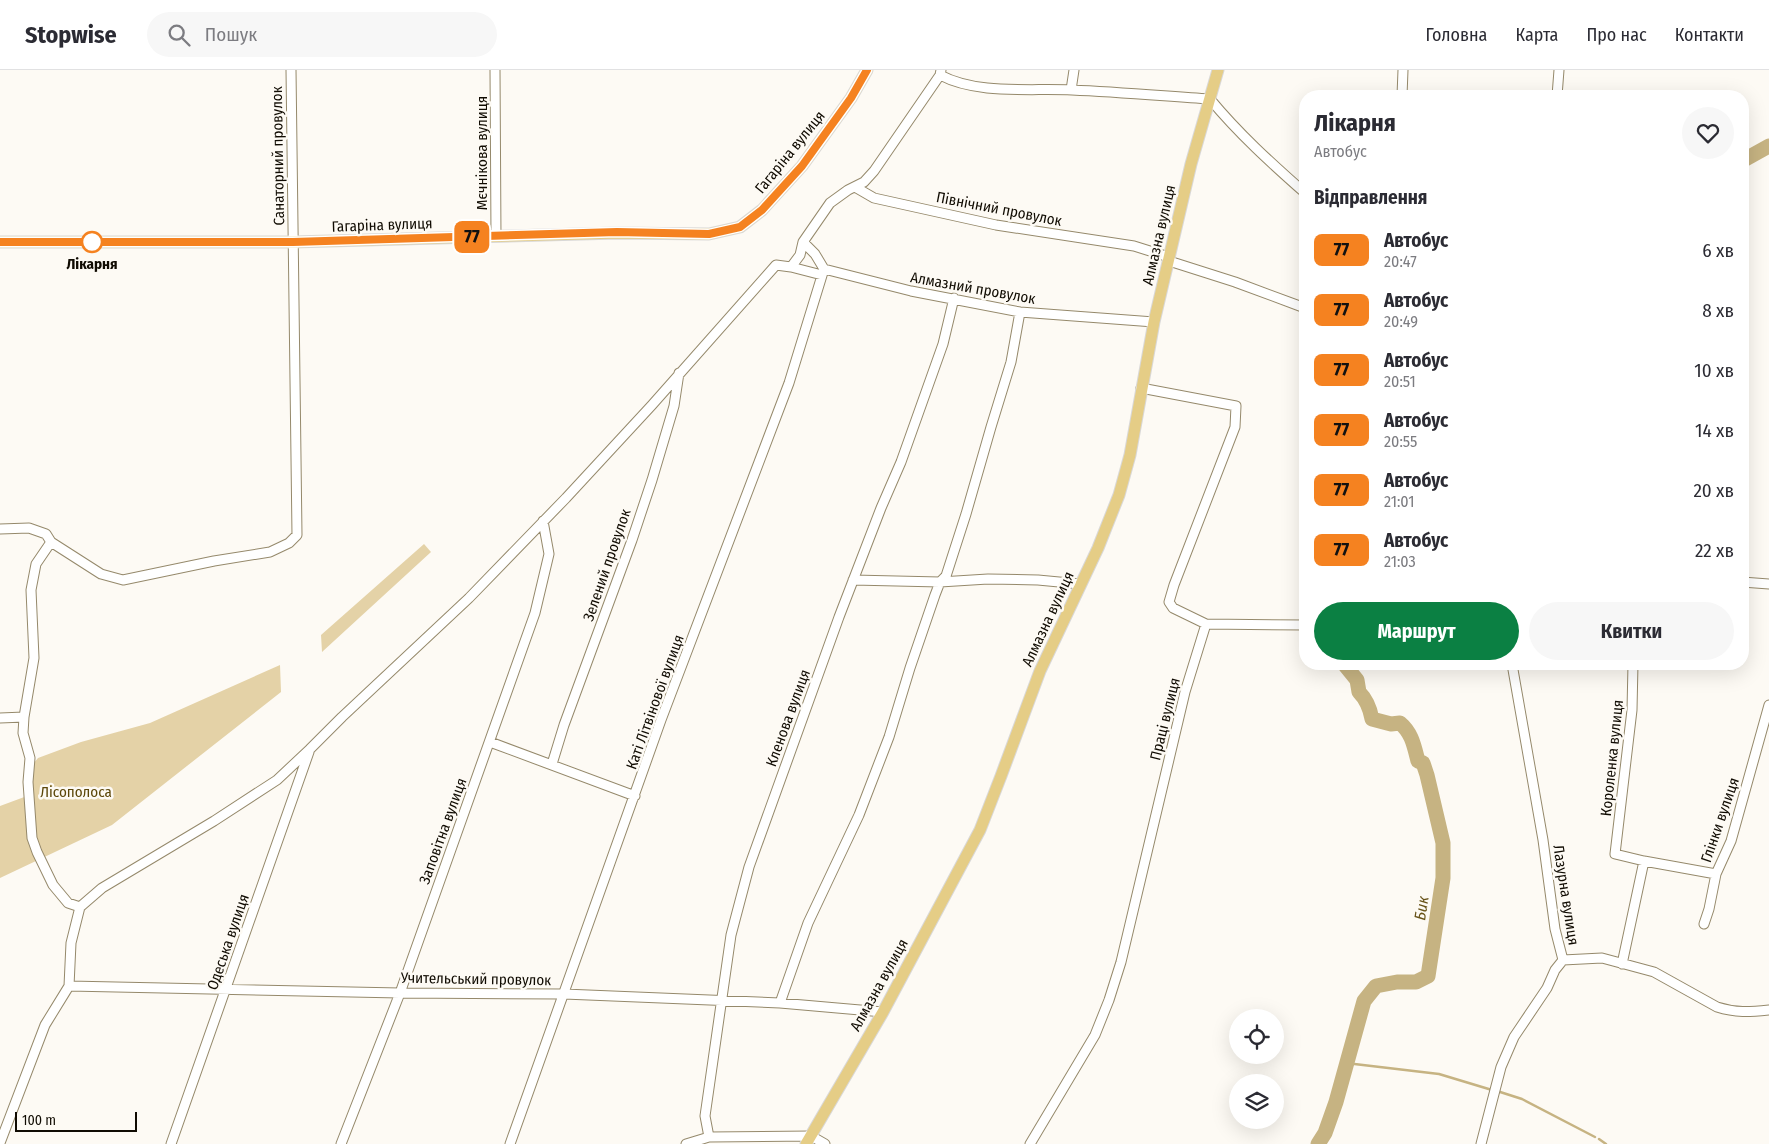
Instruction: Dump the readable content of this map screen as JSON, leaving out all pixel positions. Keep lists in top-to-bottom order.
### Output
{
  "streets": {
    "main road": ["Гагаріна вулиця", "Алмазна вулиця"],
    "street": [
      "Мєчнікова вулиця",
      "Санаторний провулок",
      "Північний провулок",
      "Алмазний провулок",
      "Зелений провулок",
      "Каті Літвінової вулиця",
      "Кленова вулиця",
      "Праці вулиця",
      "Короленка вулиця",
      "Глінки вулиця",
      "Заповітна вулиця",
      "Лазурна вулиця",
      "Одеська вулиця",
      "Учительський провулок"
    ]
  },
  "crossings": [
    ["Гагаріна вулиця", "Мєчнікова вулиця"],
    ["Гагаріна вулиця", "Санаторний провулок"],
    ["Північний провулок", "Алмазна вулиця"],
    ["Алмазна вулиця", "Алмазний провулок"],
    ["Алмазна вулиця", "Учительський провулок"],
    ["Алмазний провулок", "Каті Літвінової вулиця"],
    ["Алмазний провулок", "Кленова вулиця"],
    ["Каті Літвінової вулиця", "Учительський провулок"],
    ["Кленова вулиця", "Учительський провулок"],
    ["Короленка вулиця", "Глінки вулиця"],
    ["Заповітна вулиця", "Учительський провулок"],
    ["Одеська вулиця", "Учительський провулок"]
  ],
  "water": ["Бик"],
  "parks": ["Лісополоса"],
  "places": ["Лікарня"],
  "lines": ["bus line 77"],
  "scale_bar": "100 m",
  "page": {
    "header": "Stopwise",
    "search": "Пошук",
    "nav": [
      "Головна",
      "Карта",
      "Про нас",
      "Контакти"
    ],
    "on_map": "77",
    "heading": [
      ["Лікарня", "Автобус"],
      "Відправлення"
    ],
    "list": [
      {
        "mark": "77",
        "name": "Автобус",
        "note": "20:47",
        "value": "6 хв"
      },
      {
        "mark": "77",
        "name": "Автобус",
        "note": "20:49",
        "value": "8 хв"
      },
      {
        "mark": "77",
        "name": "Автобус",
        "note": "20:51",
        "value": "10 хв"
      },
      {
        "mark": "77",
        "name": "Автобус",
        "note": "20:55",
        "value": "14 хв"
      },
      {
        "mark": "77",
        "name": "Автобус",
        "note": "21:01",
        "value": "20 хв"
      },
      {
        "mark": "77",
        "name": "Автобус",
        "note": "21:03",
        "value": "22 хв"
      }
    ],
    "buttons": ["Маршрут", "Квитки"],
    "scale": "100 m"
  }
}
